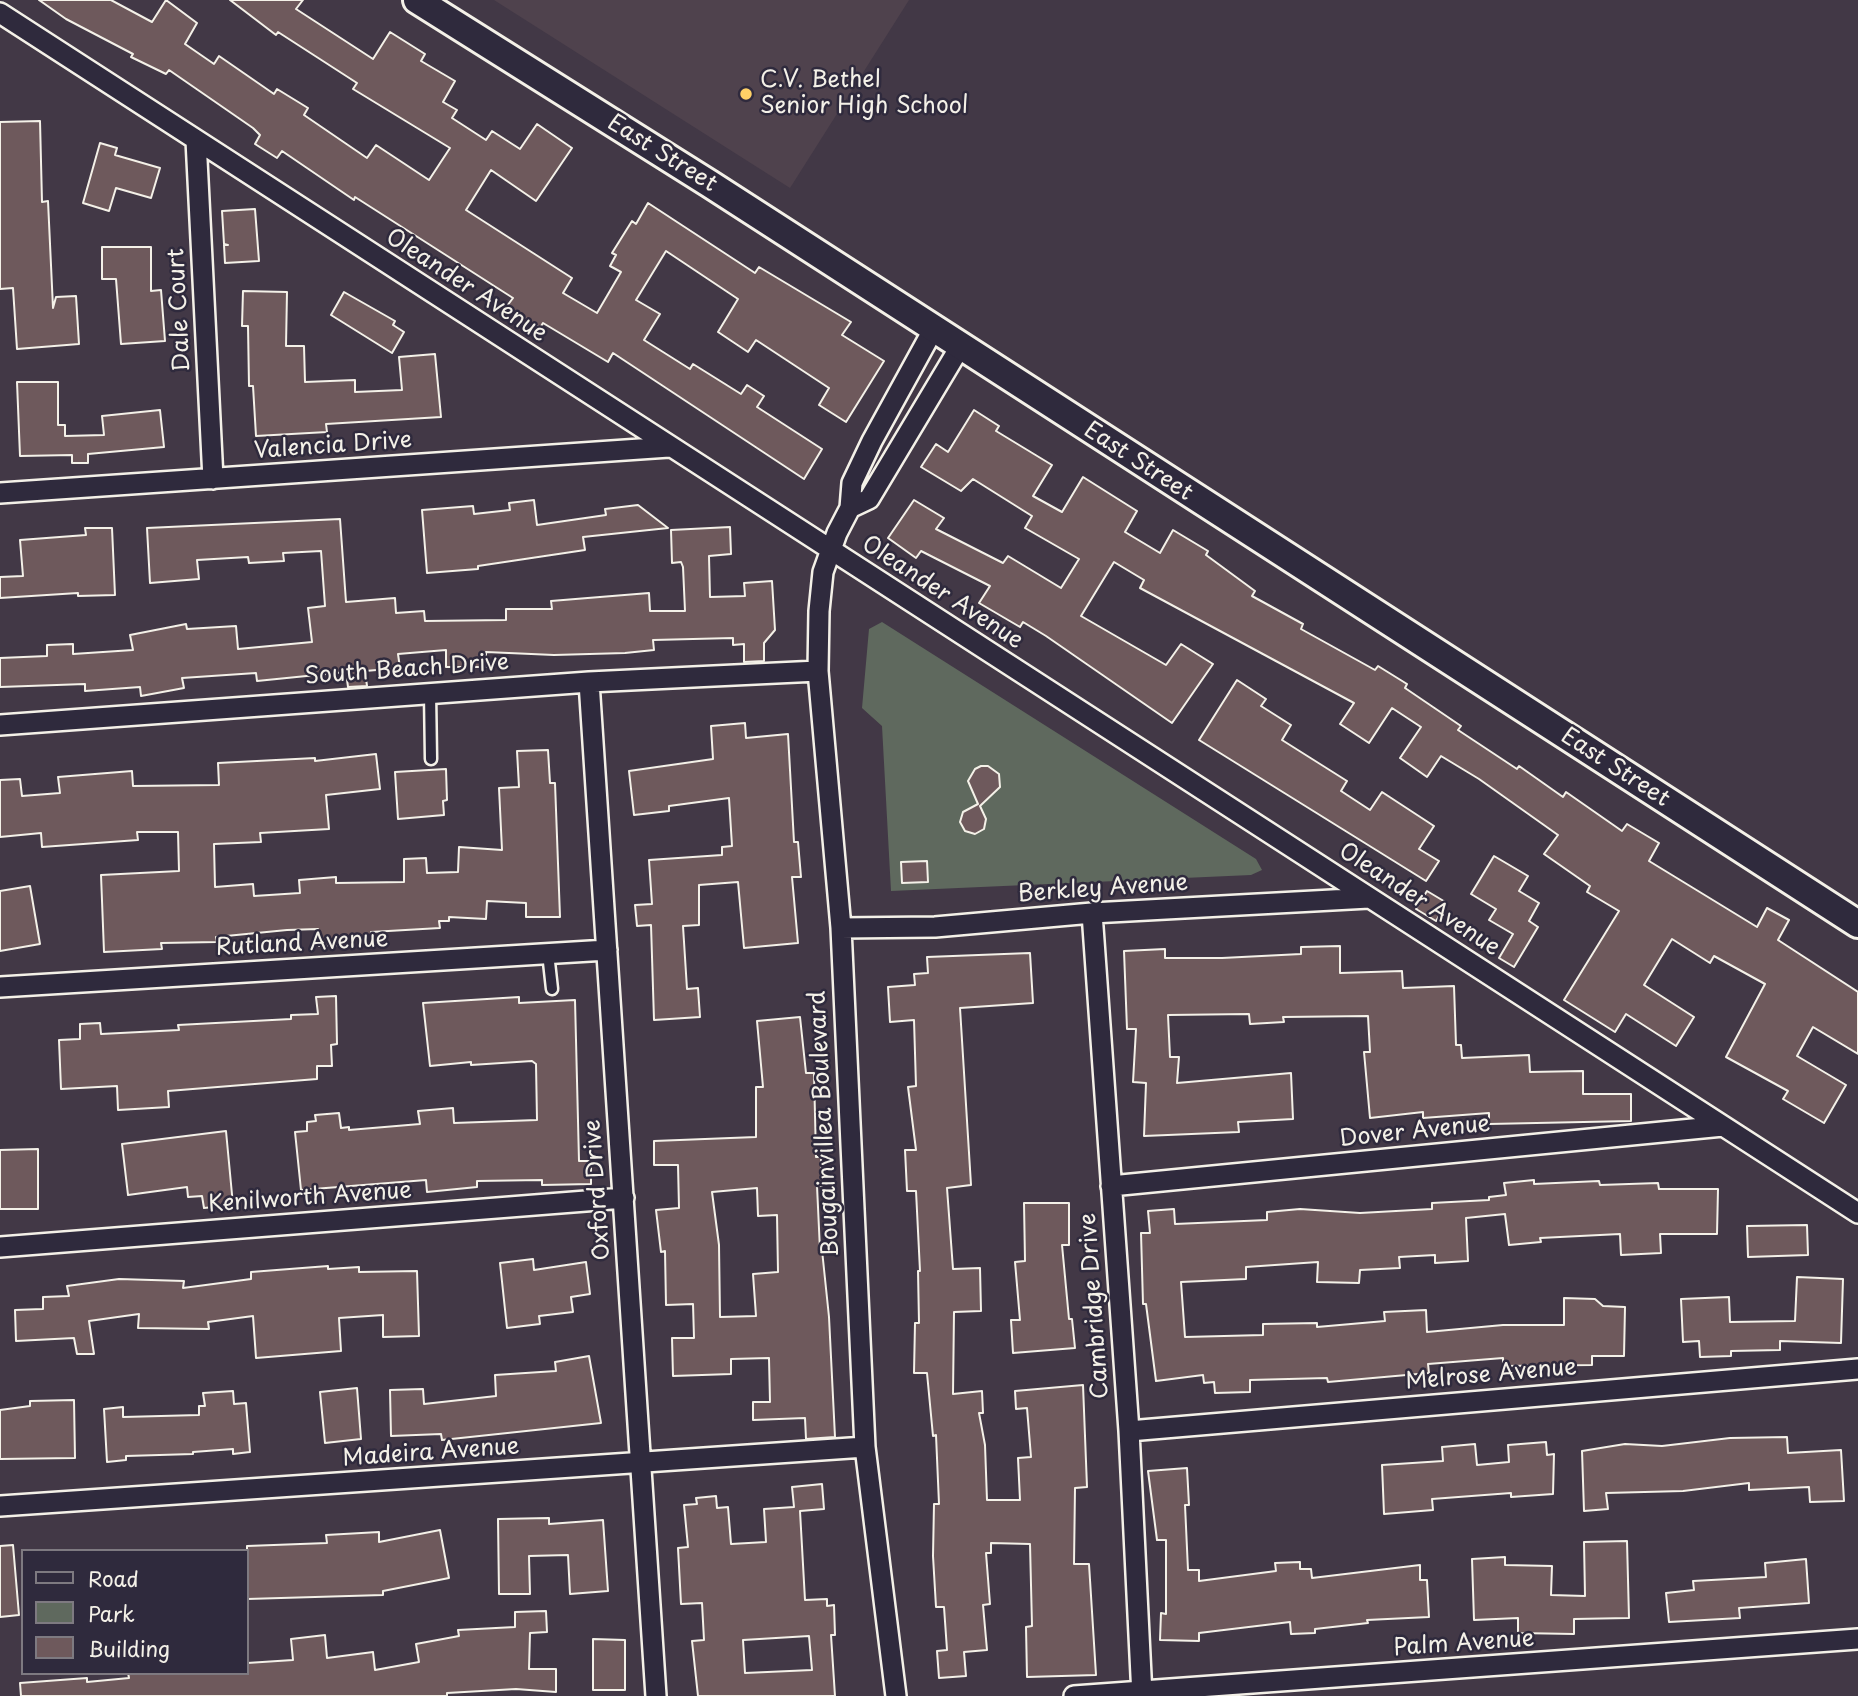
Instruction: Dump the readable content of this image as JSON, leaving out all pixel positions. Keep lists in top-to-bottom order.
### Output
{
  "streets": {
    "main road": ["East Street"],
    "street": [
      "Oleander Avenue",
      "Dale Court",
      "Valencia Drive",
      "South Beach Drive",
      "Berkley Avenue",
      "Rutland Avenue",
      "Bougainvillea Boulevard",
      "Dover Avenue",
      "Oxford Drive",
      "Kenilworth Avenue",
      "Cambridge Drive",
      "Melrose Avenue",
      "Madeira Avenue",
      "Palm Avenue"
    ]
  },
  "crossings": [
    ["Oleander Avenue", "Dale Court"],
    ["Oleander Avenue", "Valencia Drive"],
    ["Oleander Avenue", "Berkley Avenue"],
    ["Oleander Avenue", "Bougainvillea Boulevard"],
    ["Oleander Avenue", "Dover Avenue"],
    ["Dale Court", "Valencia Drive"],
    ["South Beach Drive", "Bougainvillea Boulevard"],
    ["South Beach Drive", "Oxford Drive"],
    ["Berkley Avenue", "Bougainvillea Boulevard"],
    ["Berkley Avenue", "Cambridge Drive"],
    ["Rutland Avenue", "Oxford Drive"],
    ["Bougainvillea Boulevard", "Madeira Avenue"],
    ["Dover Avenue", "Cambridge Drive"],
    ["Oxford Drive", "Kenilworth Avenue"],
    ["Oxford Drive", "Madeira Avenue"],
    ["Cambridge Drive", "Melrose Avenue"],
    ["Cambridge Drive", "Palm Avenue"]
  ],
  "places": ["C.V. Bethel Senior High School"],
  "legend": ["Road", "Park", "Building"]
}
